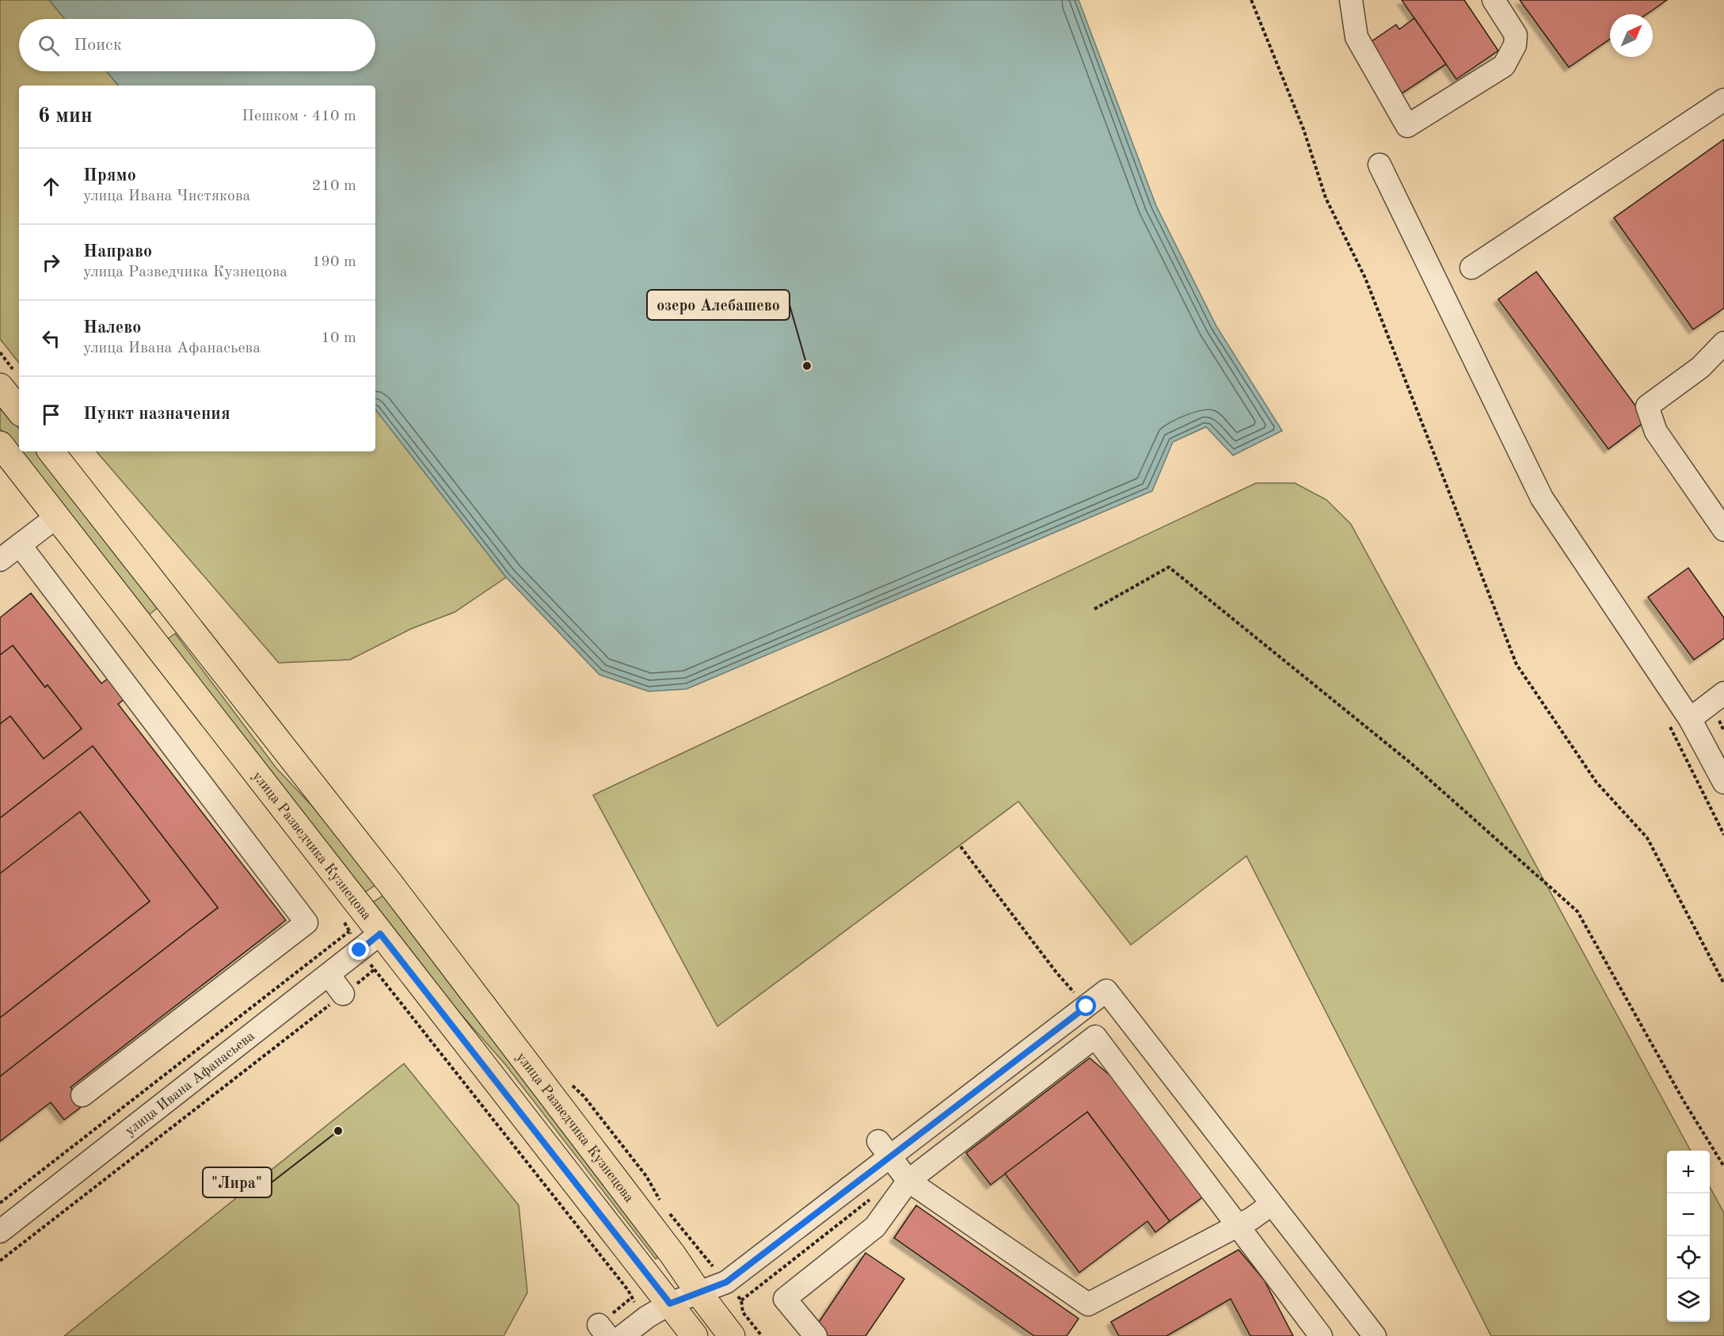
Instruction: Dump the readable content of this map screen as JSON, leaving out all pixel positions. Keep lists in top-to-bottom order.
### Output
{
  "streets": {
    "main road": ["улица Разведчика Кузнецова"],
    "street": ["улица Ивана Афанасьева"]
  },
  "crossings": [
    ["улица Разведчика Кузнецова", "улица Ивана Афанасьева"]
  ],
  "places": ["озеро Алебашево", "\"Лира\""],
  "north": "top right",
  "page": {
    "search": "Поиск",
    "heading": ["6 мин", "Пешком · 410 m"],
    "list": [
      ["Прямо", "улица Ивана Чистякова", "210 m"],
      ["Направо", "улица Разведчика Кузнецова", "190 m"],
      ["Налево", "улица Ивана Афанасьева", "10 m"],
      "Пункт назначения"
    ],
    "map_buttons": ["+", "−"]
  }
}
